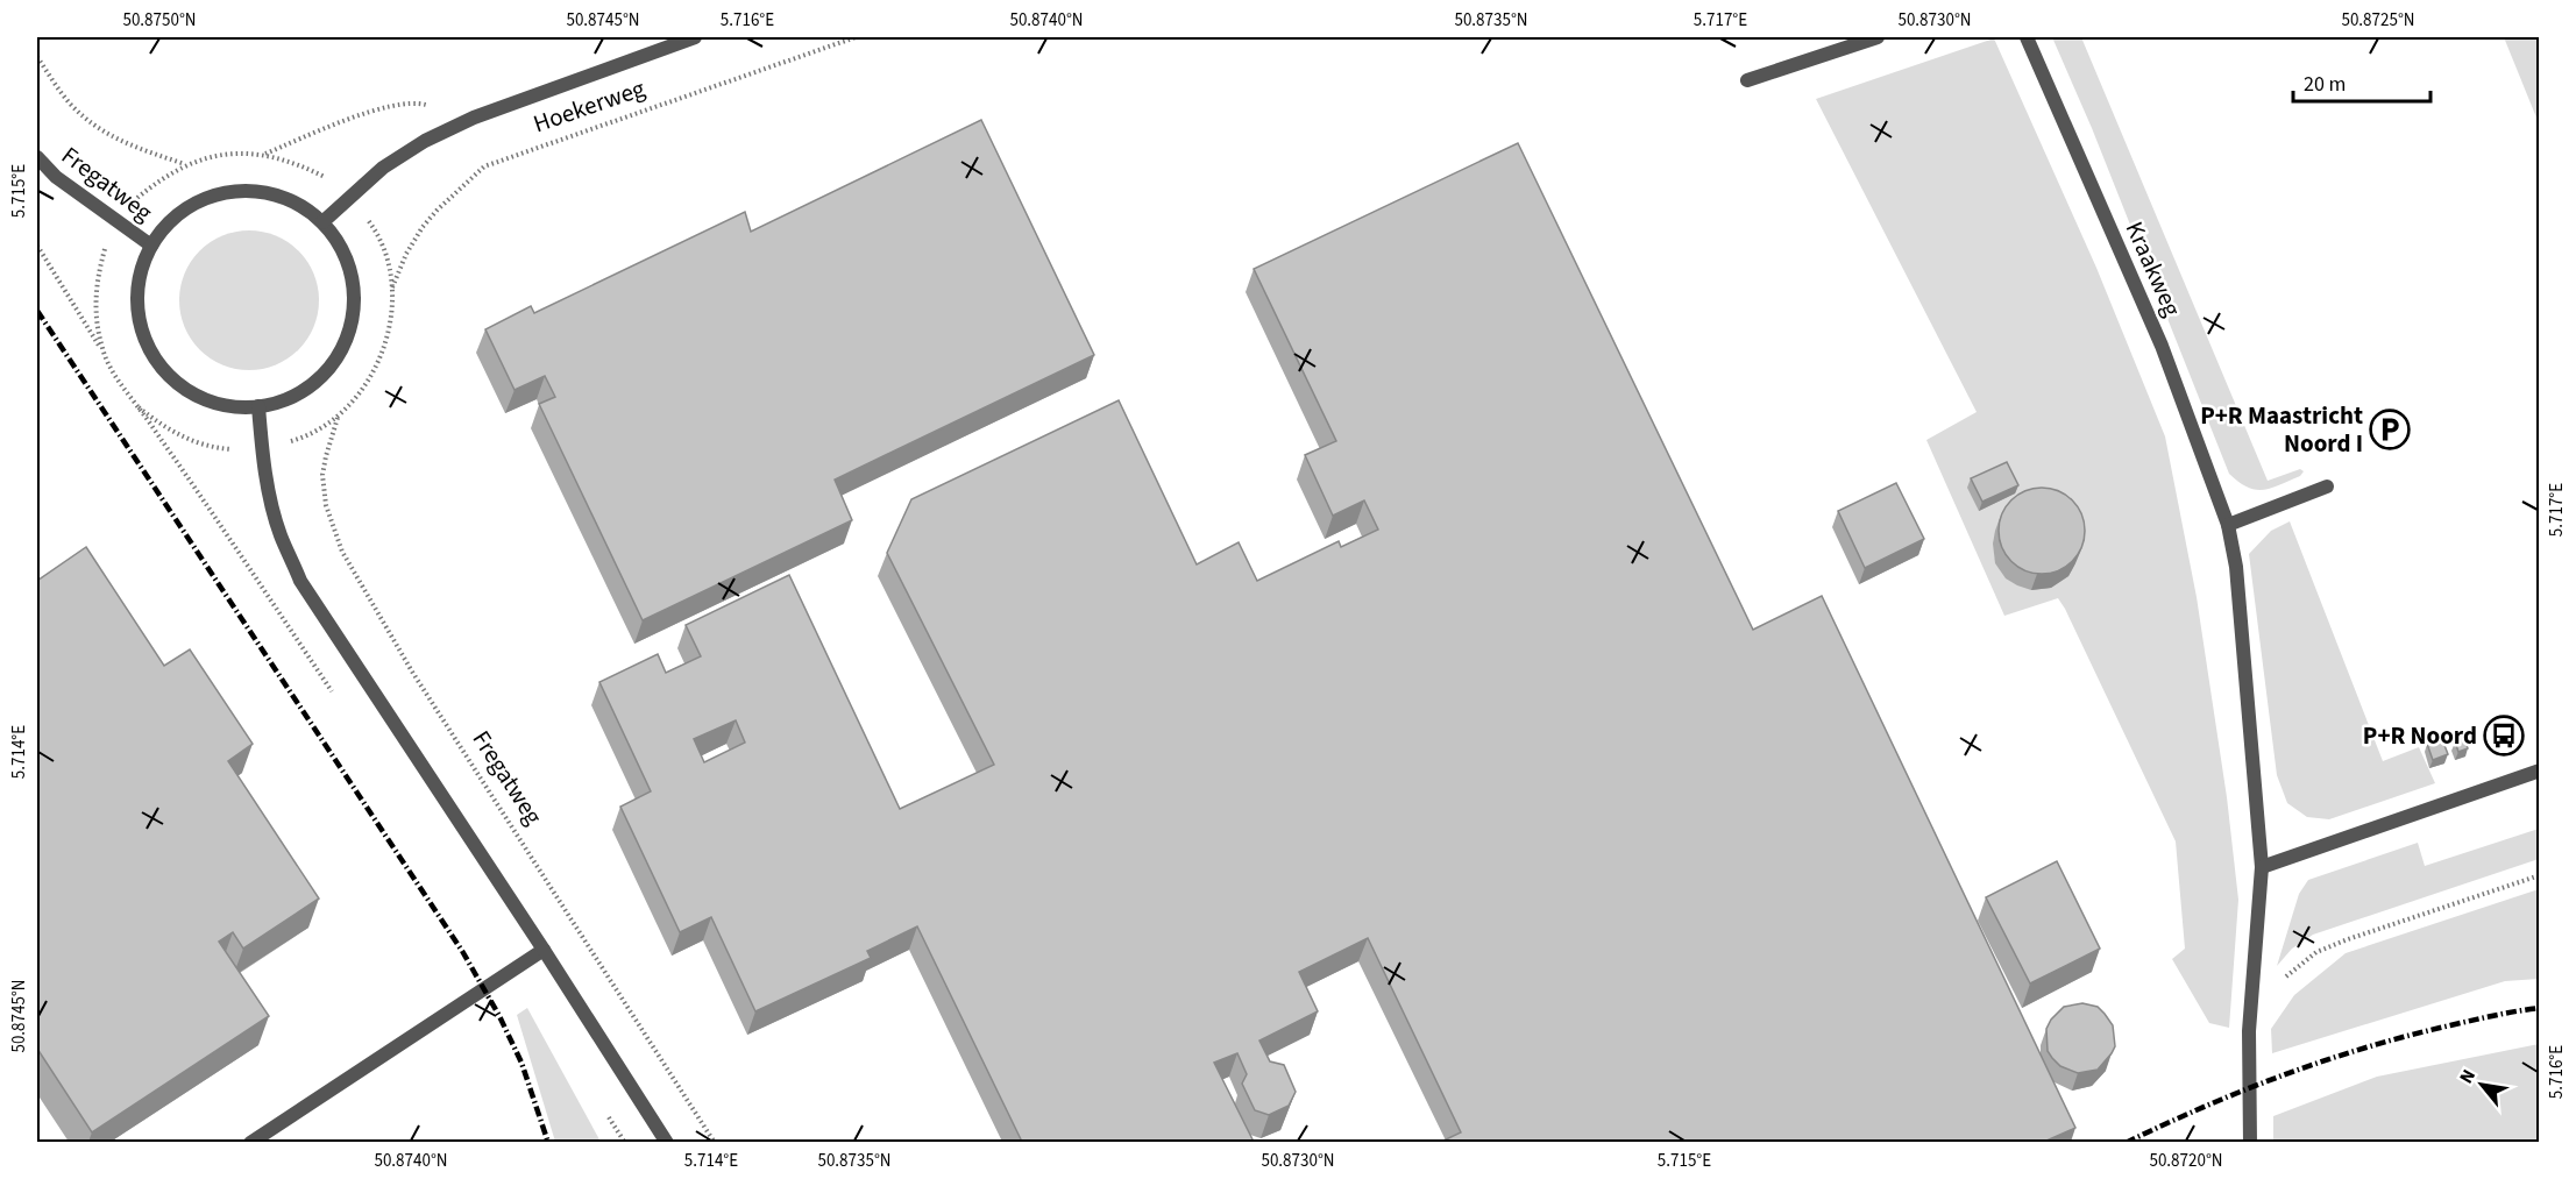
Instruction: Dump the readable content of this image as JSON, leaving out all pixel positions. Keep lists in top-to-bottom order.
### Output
{
  "streets": {
    "street": ["Hoekerweg", "Fregatweg", "Kraakweg"]
  },
  "crossings": [
    ["Hoekerweg", "Fregatweg"]
  ],
  "places": {
    "parking": ["P+R Maastricht Noord I"],
    "bus stop": ["P+R Noord"]
  },
  "scale_bar": "20 m",
  "north": "top left",
  "coordinates": [
    "50.8750°N",
    "50.8745°N",
    "5.716°E",
    "50.8740°N",
    "50.8735°N",
    "5.717°E",
    "50.8730°N",
    "50.8725°N",
    "5.715°E",
    "5.714°E",
    "50.8720°N"
  ]
}
